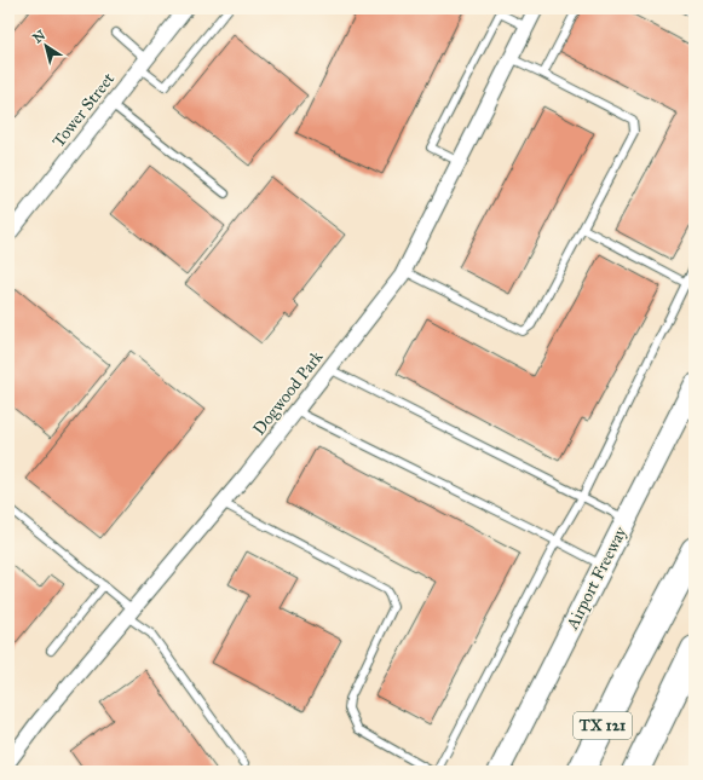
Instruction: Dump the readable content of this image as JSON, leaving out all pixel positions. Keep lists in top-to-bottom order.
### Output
{
  "streets": {
    "highway": ["TX 121"],
    "main road": ["Airport Freeway"],
    "street": ["Tower Street", "Dogwood Park"]
  },
  "north": "top left"
}
